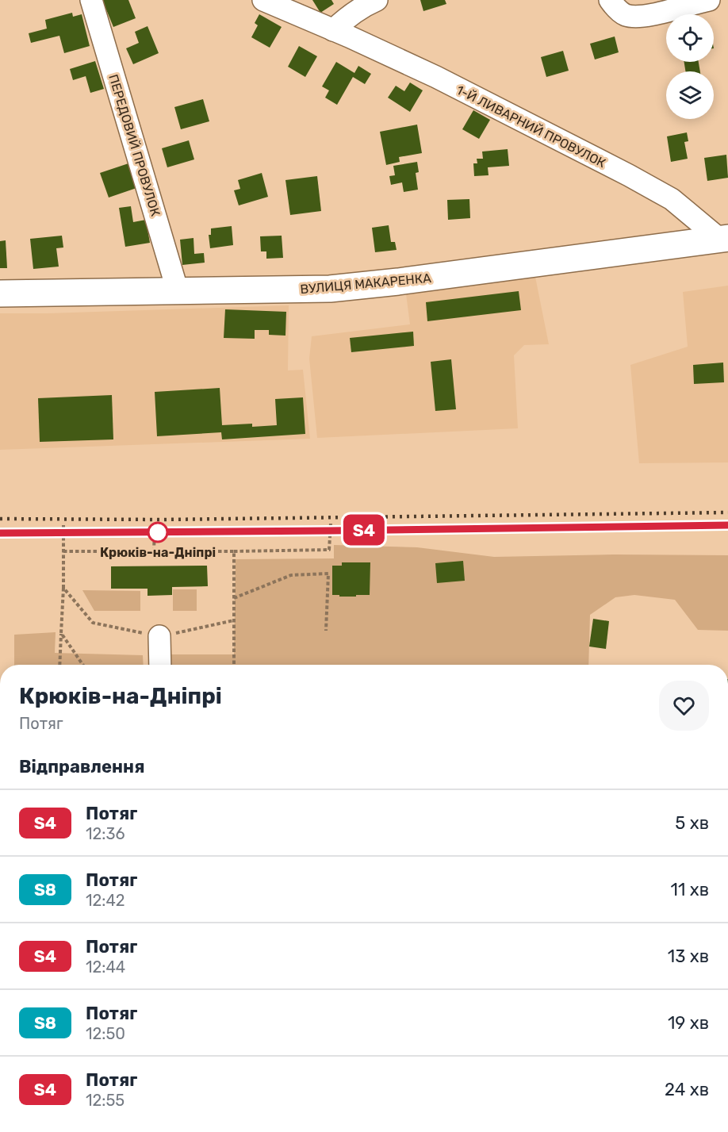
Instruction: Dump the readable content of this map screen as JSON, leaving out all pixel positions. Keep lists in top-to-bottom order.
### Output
{
  "streets": {
    "main road": ["ВУЛИЦЯ МАКАРЕНКА"],
    "street": ["1-Й ЛИВАРНИЙ ПРОВУЛОК", "ПЕРЕДОВИЙ ПРОВУЛОК"]
  },
  "crossings": [
    ["1-Й ЛИВАРНИЙ ПРОВУЛОК", "ВУЛИЦЯ МАКАРЕНКА"],
    ["ПЕРЕДОВИЙ ПРОВУЛОК", "ВУЛИЦЯ МАКАРЕНКА"]
  ],
  "places": ["Крюків-на-Дніпрі"],
  "page": {
    "on_map": "S4",
    "heading": [
      ["Крюків-на-Дніпрі", "Потяг"],
      "Відправлення"
    ],
    "list": [
      {
        "mark": "S4",
        "name": "Потяг",
        "note": "12:36",
        "value": "5 хв"
      },
      {
        "mark": "S8",
        "name": "Потяг",
        "note": "12:42",
        "value": "11 хв"
      },
      {
        "mark": "S4",
        "name": "Потяг",
        "note": "12:44",
        "value": "13 хв"
      },
      {
        "mark": "S8",
        "name": "Потяг",
        "note": "12:50",
        "value": "19 хв"
      },
      {
        "mark": "S4",
        "name": "Потяг",
        "note": "12:55",
        "value": "24 хв"
      }
    ]
  }
}
